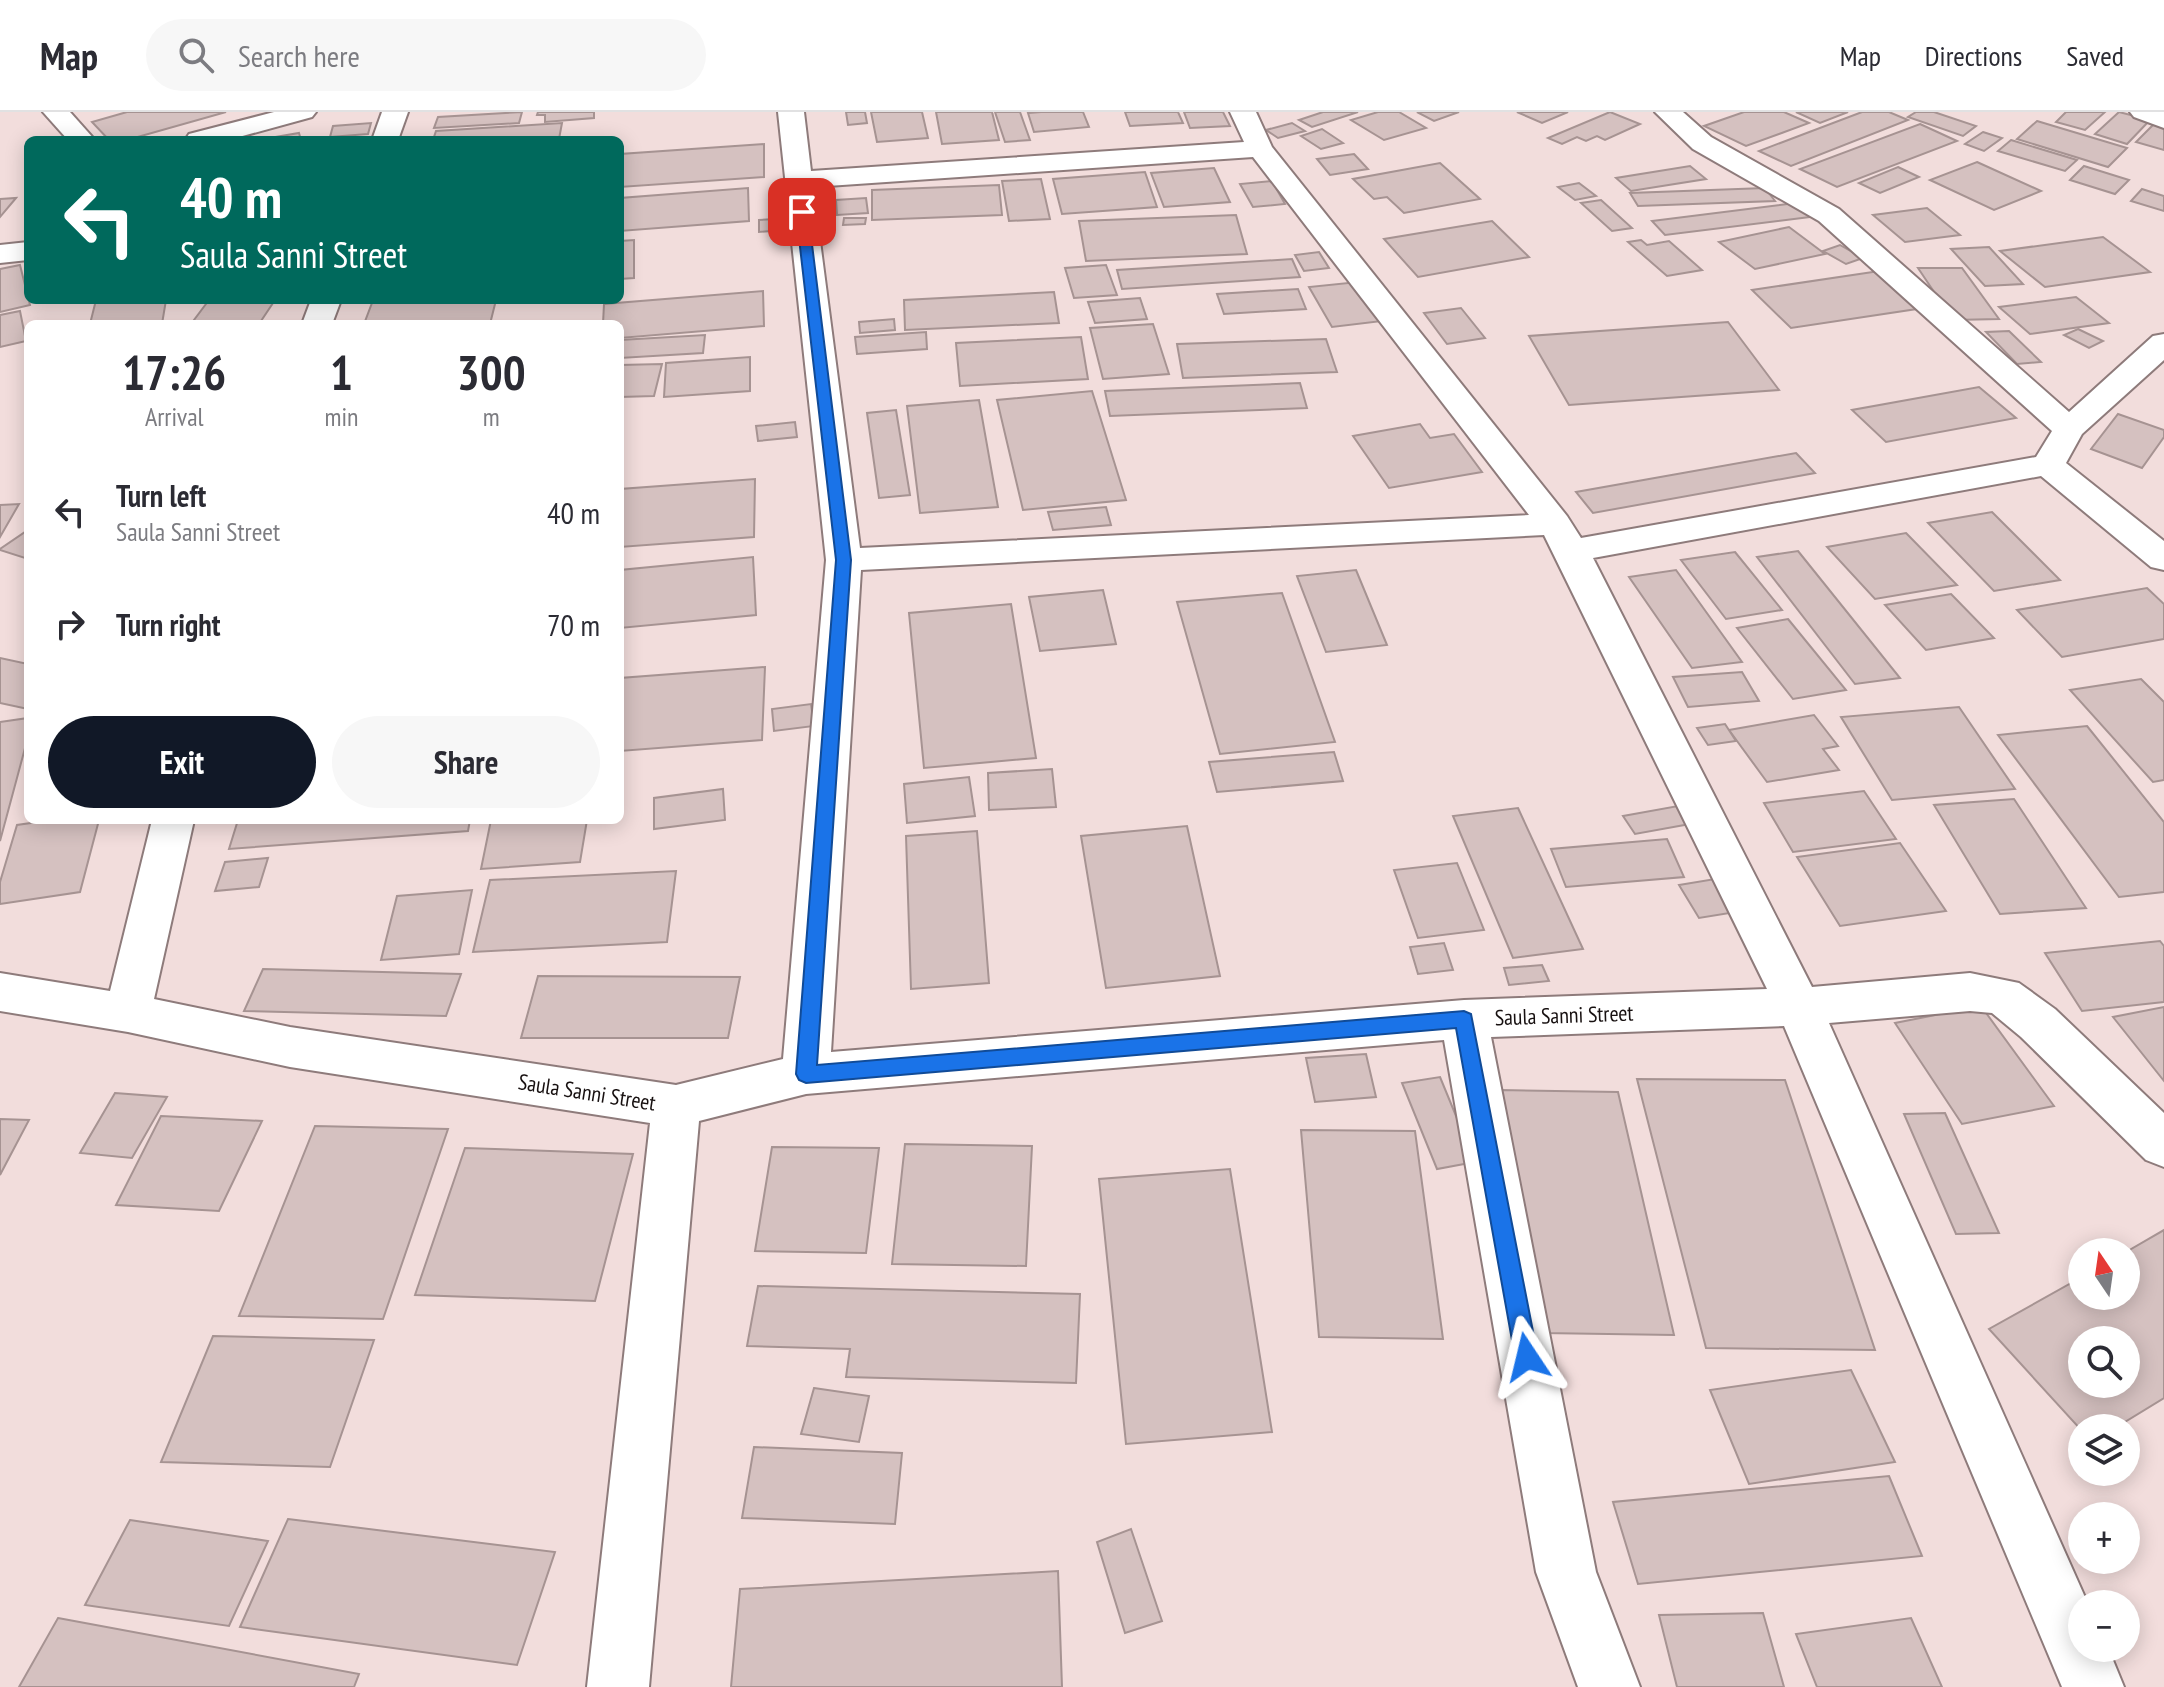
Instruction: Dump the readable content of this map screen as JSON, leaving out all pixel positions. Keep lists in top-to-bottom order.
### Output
{
  "streets": {
    "street": ["Saula Sanni Street"]
  },
  "north": "top",
  "page": {
    "header": "Map",
    "search": "Search here",
    "nav": ["Map", "Directions", "Saved"],
    "turn": ["40 m", "Saula Sanni Street"],
    "eta": [
      "17:26",
      "Arrival",
      "1",
      "min",
      "300",
      "m"
    ],
    "list": [
      {
        "name": "Turn left",
        "note": "Saula Sanni Street",
        "value": "40 m"
      },
      {
        "name": "Turn right",
        "value": "70 m"
      }
    ],
    "buttons": ["Exit", "Share"],
    "map_buttons": ["+", "−"]
  }
}
